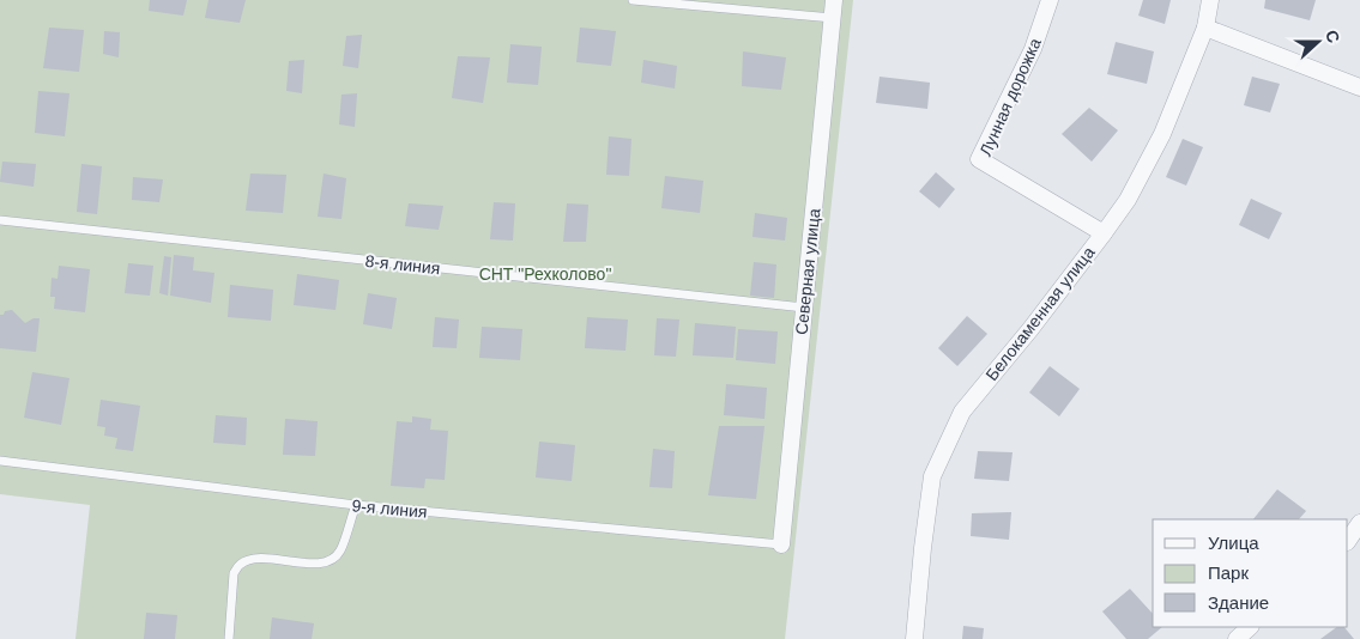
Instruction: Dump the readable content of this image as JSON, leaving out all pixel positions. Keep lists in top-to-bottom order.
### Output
{
  "streets": {
    "street": ["Лунная дорожка", "Северная улица", "Белокаменная улица"],
    "lane": ["8-я линия", "9-я линия"]
  },
  "crossings": [
    ["Лунная дорожка", "Белокаменная улица"],
    ["8-я линия", "Северная улица"],
    ["Северная улица", "9-я линия"]
  ],
  "parks": ["СНТ \"Рехколово\""],
  "legend": ["Улица", "Парк", "Здание"],
  "north": "right"
}
